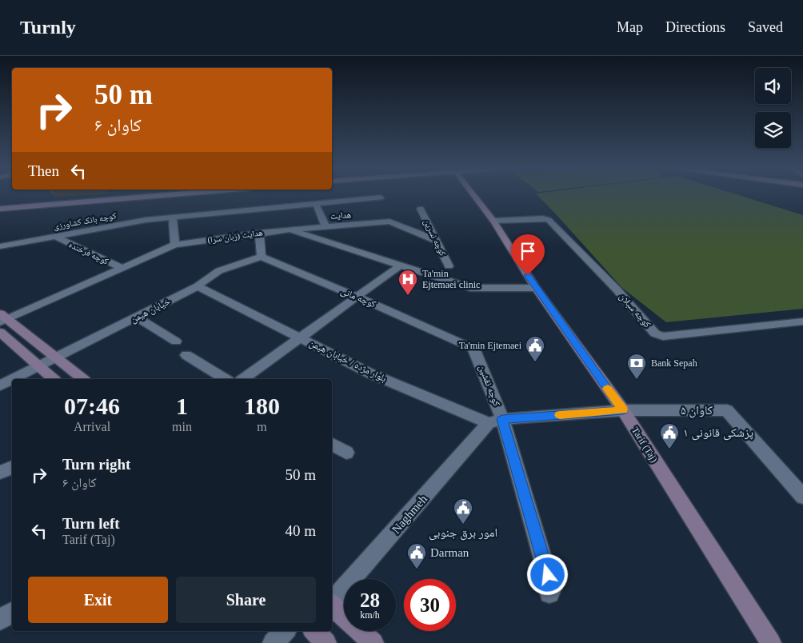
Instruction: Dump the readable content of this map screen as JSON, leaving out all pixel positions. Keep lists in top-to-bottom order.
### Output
{
  "streets": {
    "street": [
      "هدایت",
      "کوچه بانک کشاورزی",
      "هدایت (زبان سرا)",
      "کوچه نسرین",
      "کوچه فرخنده",
      "کوچه مانی",
      "خیابان هیمن",
      "کوچه سبلان",
      "بلوار مژده / خیابان هیمن",
      "کوچه نقشین",
      "کاوان ۵",
      "Tarif (Taj)",
      "Naghmeh"
    ]
  },
  "crossings": [
    ["هدایت", "هدایت (زبان سرا)"],
    ["هدایت", "کوچه نسرین"],
    ["کوچه بانک کشاورزی", "کوچه فرخنده"],
    ["هدایت (زبان سرا)", "کوچه فرخنده"],
    ["هدایت (زبان سرا)", "Tarif (Taj)"],
    ["کوچه مانی", "خیابان هیمن"],
    ["کوچه مانی", "کوچه نقشین"],
    ["خیابان هیمن", "بلوار مژده / خیابان هیمن"],
    ["کوچه سبلان", "Tarif (Taj)"],
    ["بلوار مژده / خیابان هیمن", "کوچه نقشین"],
    ["بلوار مژده / خیابان هیمن", "کاوان ۵"],
    ["بلوار مژده / خیابان هیمن", "Naghmeh"],
    ["کوچه نقشین", "کاوان ۵"],
    ["کوچه نقشین", "Naghmeh"],
    ["کاوان ۵", "Tarif (Taj)"],
    ["کاوان ۵", "Naghmeh"]
  ],
  "places": {
    "hospital": ["Ta'min Ejtemaei clinic"],
    "public building": [
      "Ta'min Ejtemaei",
      "پزشکی قانونی ۱",
      "امور برق جنوبی",
      "Darman"
    ],
    "bank": ["Bank Sepah"]
  },
  "page": {
    "header": "Turnly",
    "nav": ["Map", "Directions", "Saved"],
    "turn": ["50 m", "کاوان ۶"],
    "then": "Then",
    "eta": [
      "07:46",
      "Arrival",
      "1",
      "min",
      "180",
      "m"
    ],
    "list": [
      {
        "name": "Turn right",
        "note": "کاوان ۶",
        "value": "50 m"
      },
      {
        "name": "Turn left",
        "note": "Tarif (Taj)",
        "value": "40 m"
      }
    ],
    "buttons": ["Exit", "Share"],
    "speed": "28 km/h",
    "limit": "30"
  }
}
